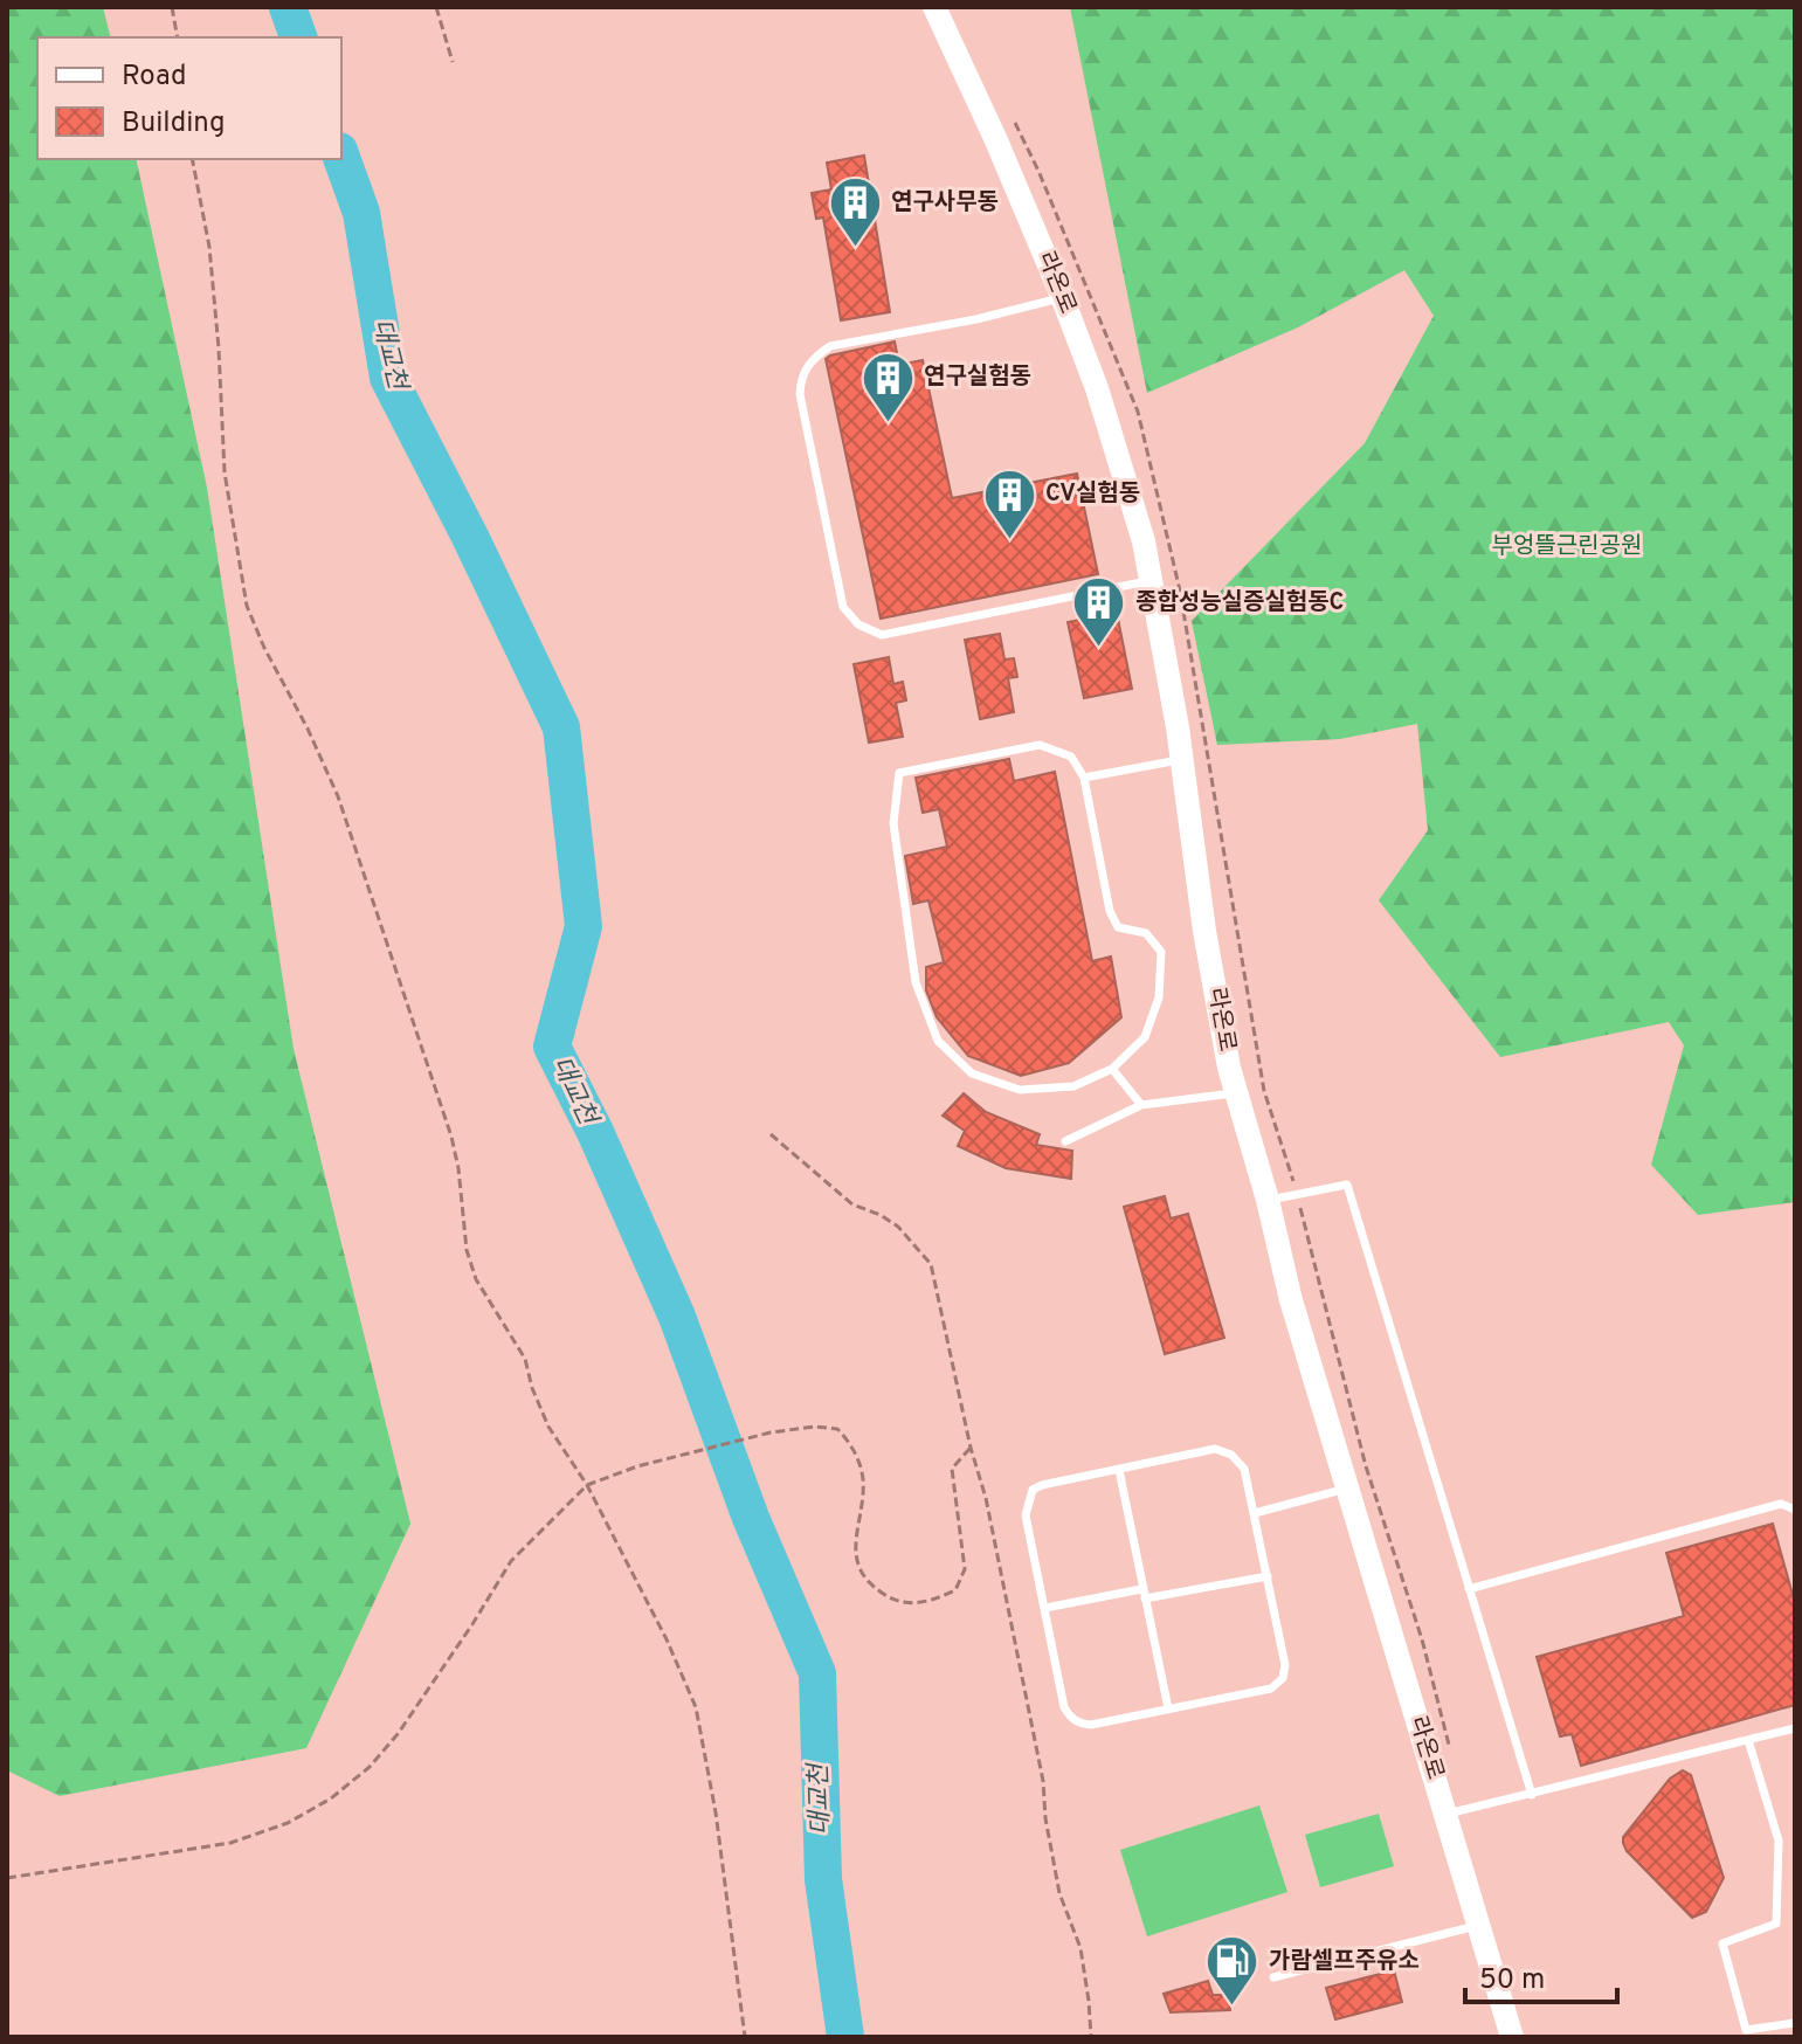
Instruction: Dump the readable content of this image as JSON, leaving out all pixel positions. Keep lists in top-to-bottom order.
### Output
{
  "streets": {
    "main road": ["라온로"]
  },
  "water": ["대교천"],
  "parks": ["부엉뜰근린공원"],
  "places": {
    "building": [
      "연구사무동",
      "연구실험동",
      "CV실험동",
      "종합성능실증실험동C"
    ],
    "fuel station": ["가람셀프주유소"]
  },
  "legend": ["Road", "Building"],
  "scale_bar": "50 m"
}
